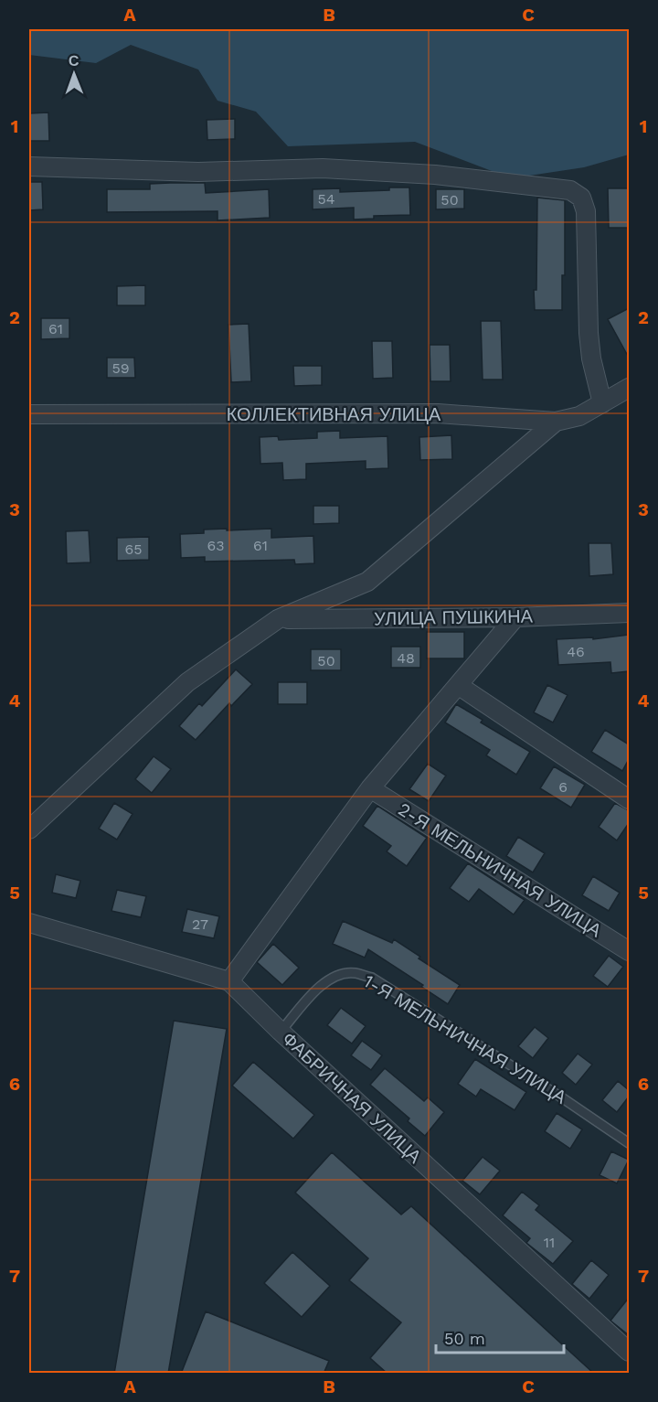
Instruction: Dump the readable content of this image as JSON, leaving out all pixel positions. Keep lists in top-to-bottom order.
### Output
{
  "streets": {
    "street": [
      "КОЛЛЕКТИВНАЯ УЛИЦА",
      "УЛИЦА ПУШКИНА",
      "2-Я МЕЛЬНИЧНАЯ УЛИЦА",
      "ФАБРИЧНАЯ УЛИЦА"
    ],
    "lane": ["1-Я МЕЛЬНИЧНАЯ УЛИЦА"]
  },
  "crossings": [
    ["1-Я МЕЛЬНИЧНАЯ УЛИЦА", "ФАБРИЧНАЯ УЛИЦА"]
  ],
  "house_numbers": [
    "54",
    "50",
    "61",
    "59",
    "63",
    "61",
    "65",
    "46",
    "48",
    "50",
    "6",
    "27",
    "11"
  ],
  "scale_bar": "50 m",
  "north": "top",
  "grid": {
    "columns": ["A", "B", "C"],
    "rows": [
      "1",
      "2",
      "3",
      "4",
      "5",
      "6",
      "7"
    ]
  }
}
